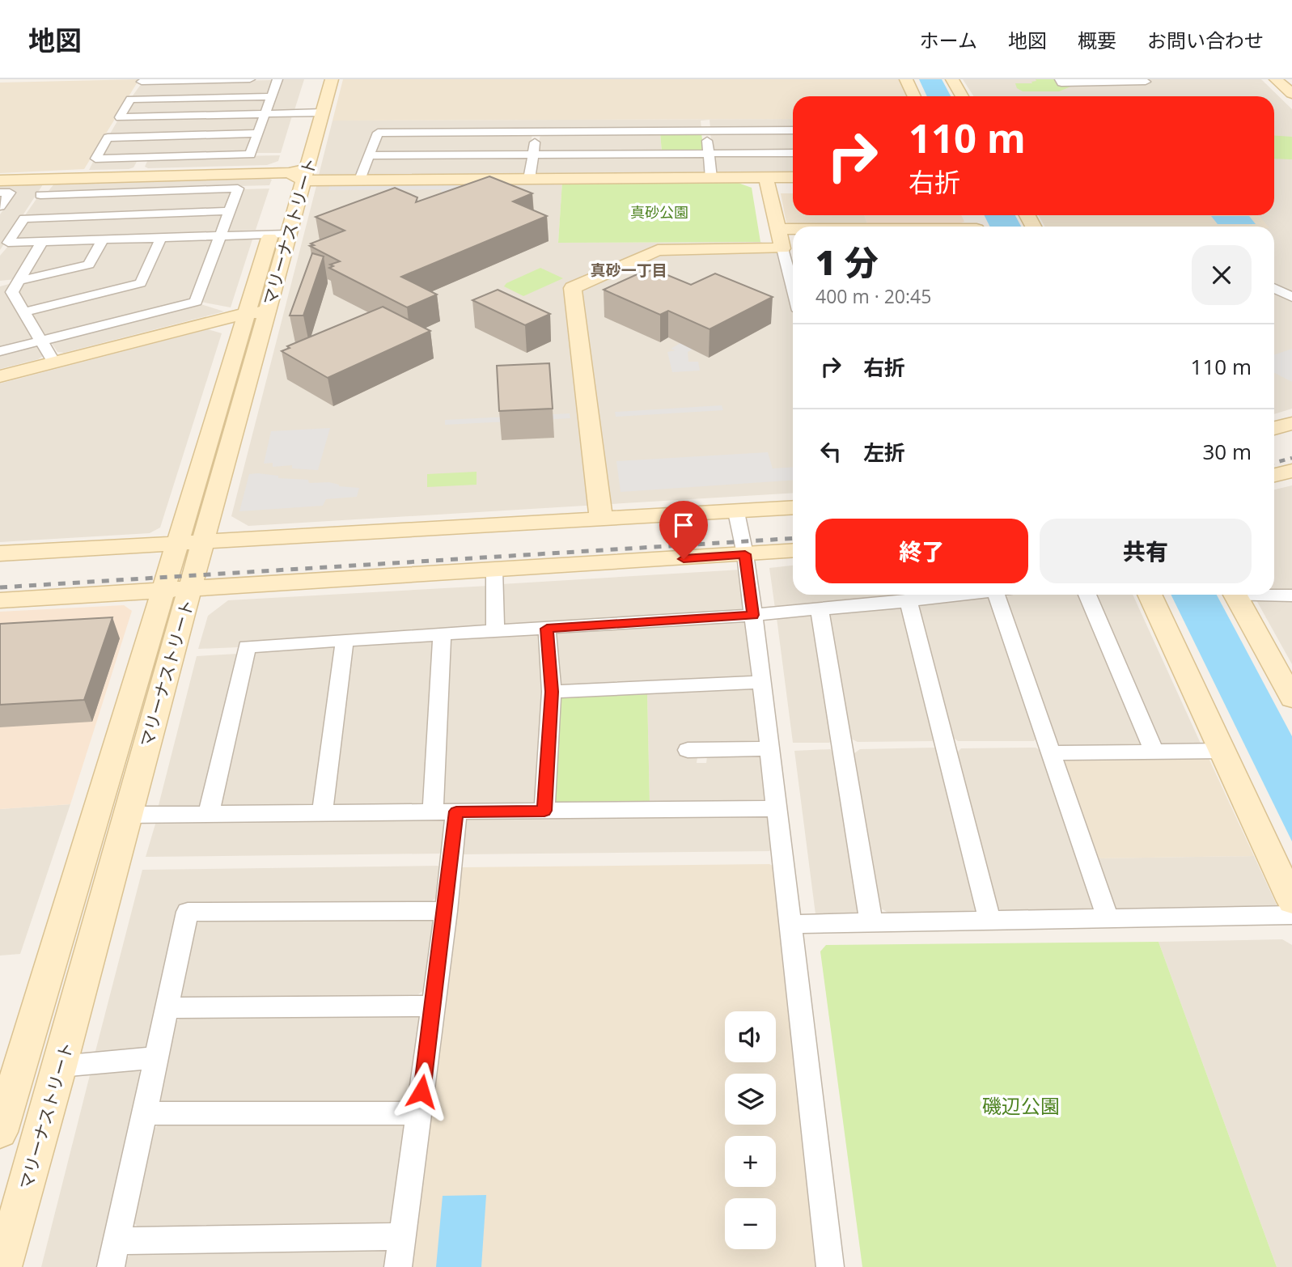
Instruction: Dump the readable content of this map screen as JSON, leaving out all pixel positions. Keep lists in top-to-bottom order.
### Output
{
  "streets": {
    "street": ["マリーナストリート"]
  },
  "districts": ["真砂一丁目"],
  "parks": ["真砂公園", "磯辺公園"],
  "page": {
    "header": "地図",
    "nav": [
      "ホーム",
      "地図",
      "概要",
      "お問い合わせ"
    ],
    "turn": ["110 m", "右折"],
    "heading": ["1 分", "400 m · 20:45"],
    "list": [
      {
        "name": "右折",
        "value": "110 m"
      },
      {
        "name": "左折",
        "value": "30 m"
      }
    ],
    "buttons": ["終了", "共有"],
    "map_buttons": ["+", "−"]
  }
}
